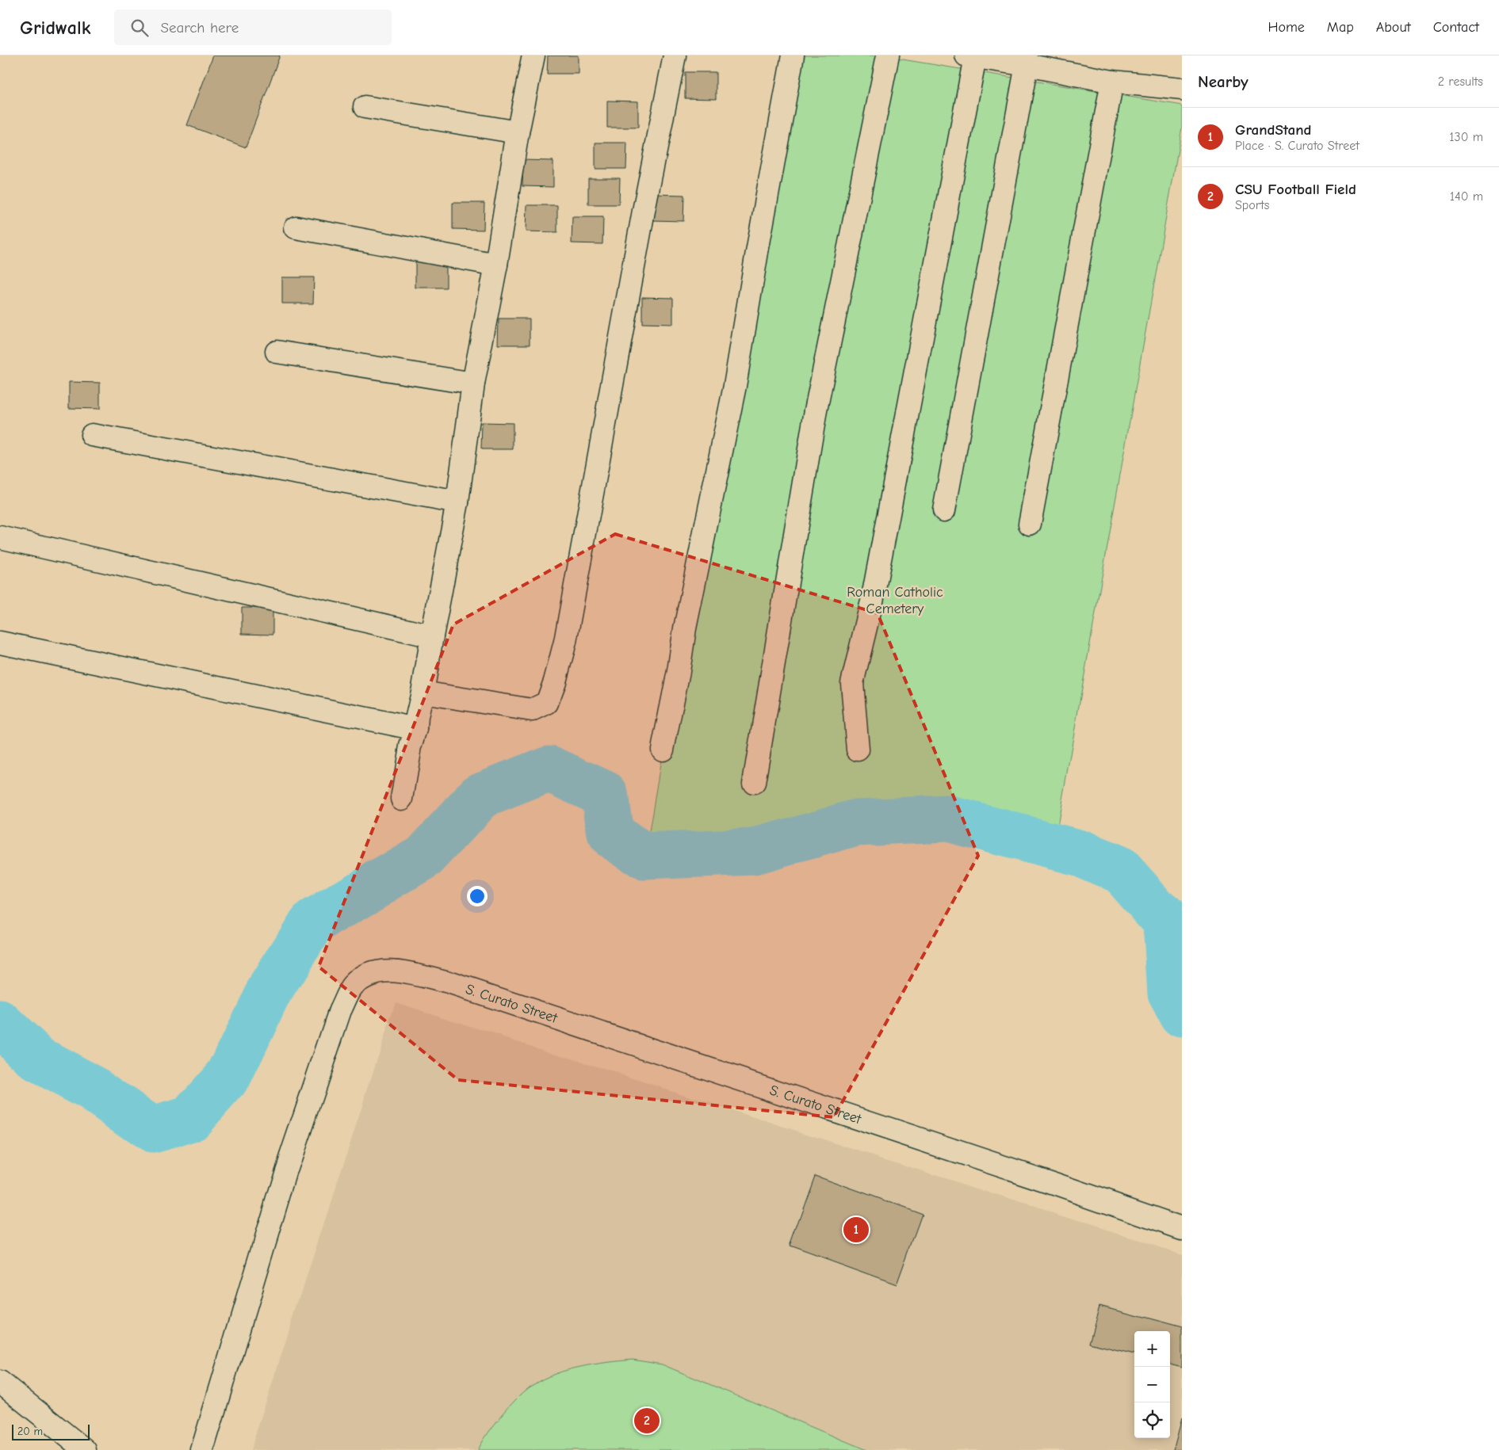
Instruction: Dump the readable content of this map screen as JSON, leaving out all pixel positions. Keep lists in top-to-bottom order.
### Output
{
  "streets": {
    "street": ["S. Curato Street"]
  },
  "parks": ["Roman Catholic Cemetery"],
  "scale_bar": "20 m",
  "page": {
    "header": "Gridwalk",
    "search": "Search here",
    "nav": [
      "Home",
      "Map",
      "About",
      "Contact"
    ],
    "heading": ["Nearby", "2 results"],
    "list": [
      {
        "mark": "1",
        "name": "GrandStand",
        "note": "Place · S. Curato Street",
        "value": "130 m"
      },
      {
        "mark": "2",
        "name": "CSU Football Field",
        "note": "Sports",
        "value": "140 m"
      }
    ],
    "pins": ["1", "2"],
    "map_buttons": ["+", "−"],
    "scale": "20 m"
  }
}
